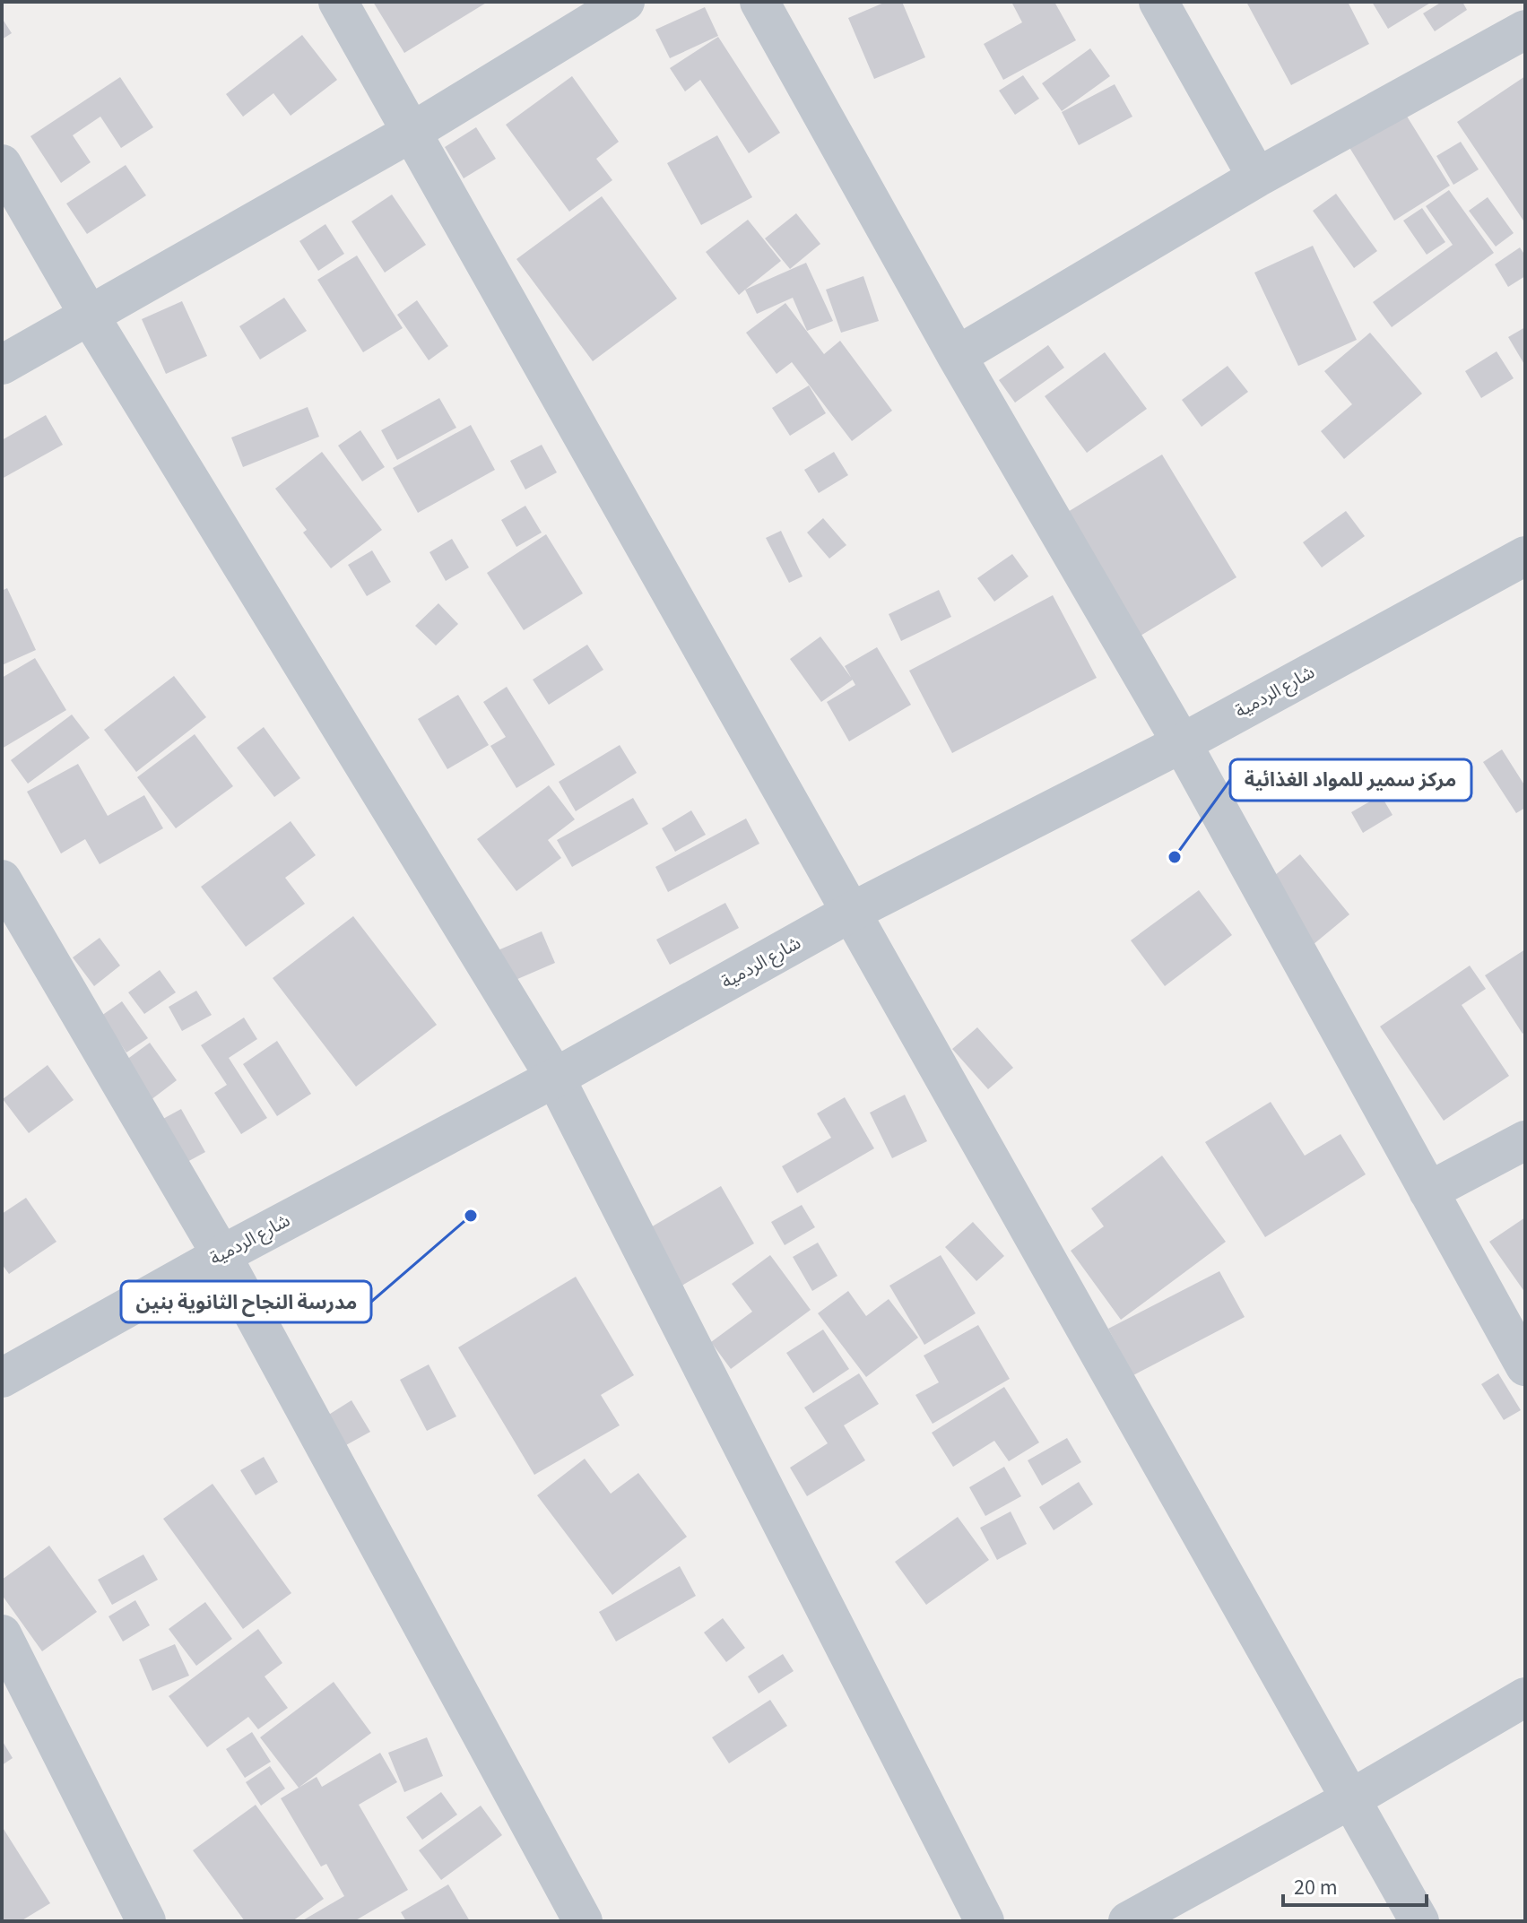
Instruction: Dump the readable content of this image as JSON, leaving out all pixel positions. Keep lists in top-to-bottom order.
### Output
{
  "streets": {
    "street": ["شارع الردمية"]
  },
  "places": ["مركز سمير للمواد الغذائية", "مدرسة النجاح الثانوية بنين"],
  "scale_bar": "20 m"
}
